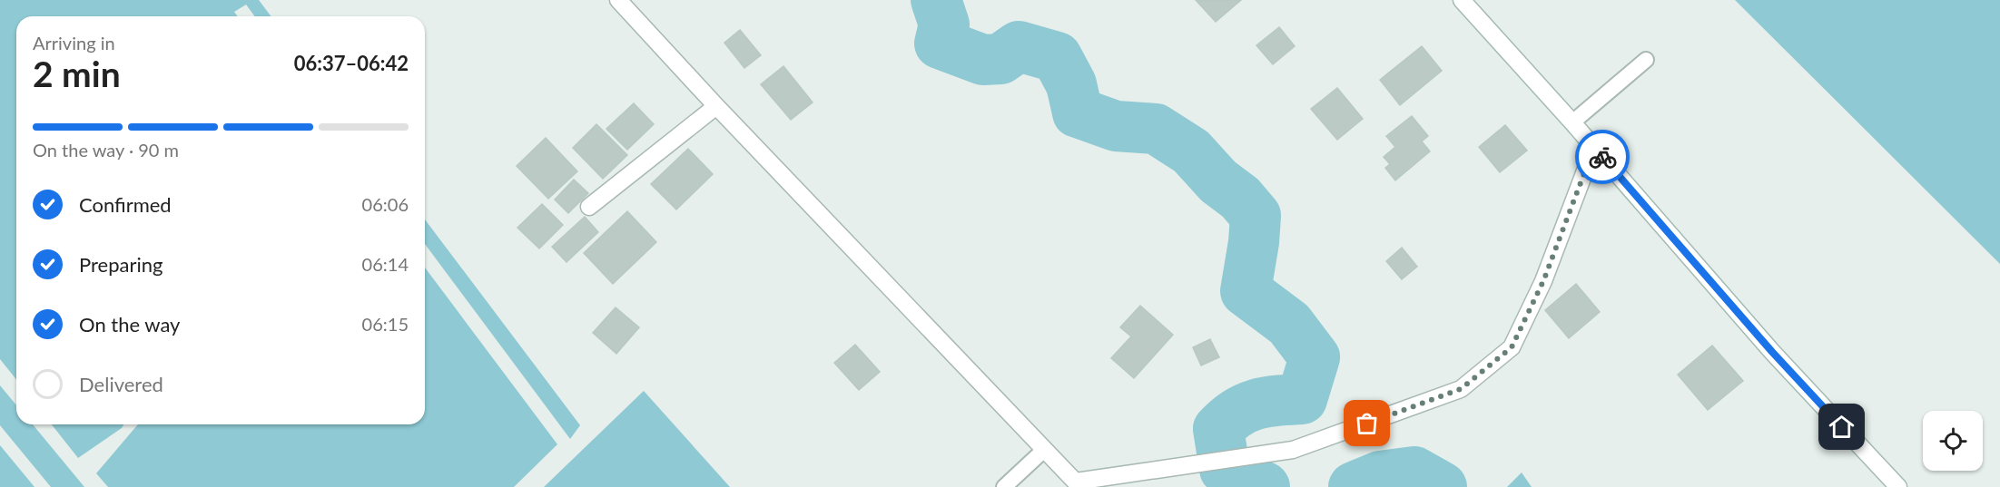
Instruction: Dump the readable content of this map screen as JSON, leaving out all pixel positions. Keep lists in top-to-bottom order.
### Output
{
  "page": {
    "heading": ["2 min", "Arriving in", "06:37–06:42"],
    "bar": "On the way · 90 m",
    "list": [
      ["Confirmed", "06:06"],
      ["Preparing", "06:14"],
      ["On the way", "06:15"],
      "Delivered"
    ]
  }
}
